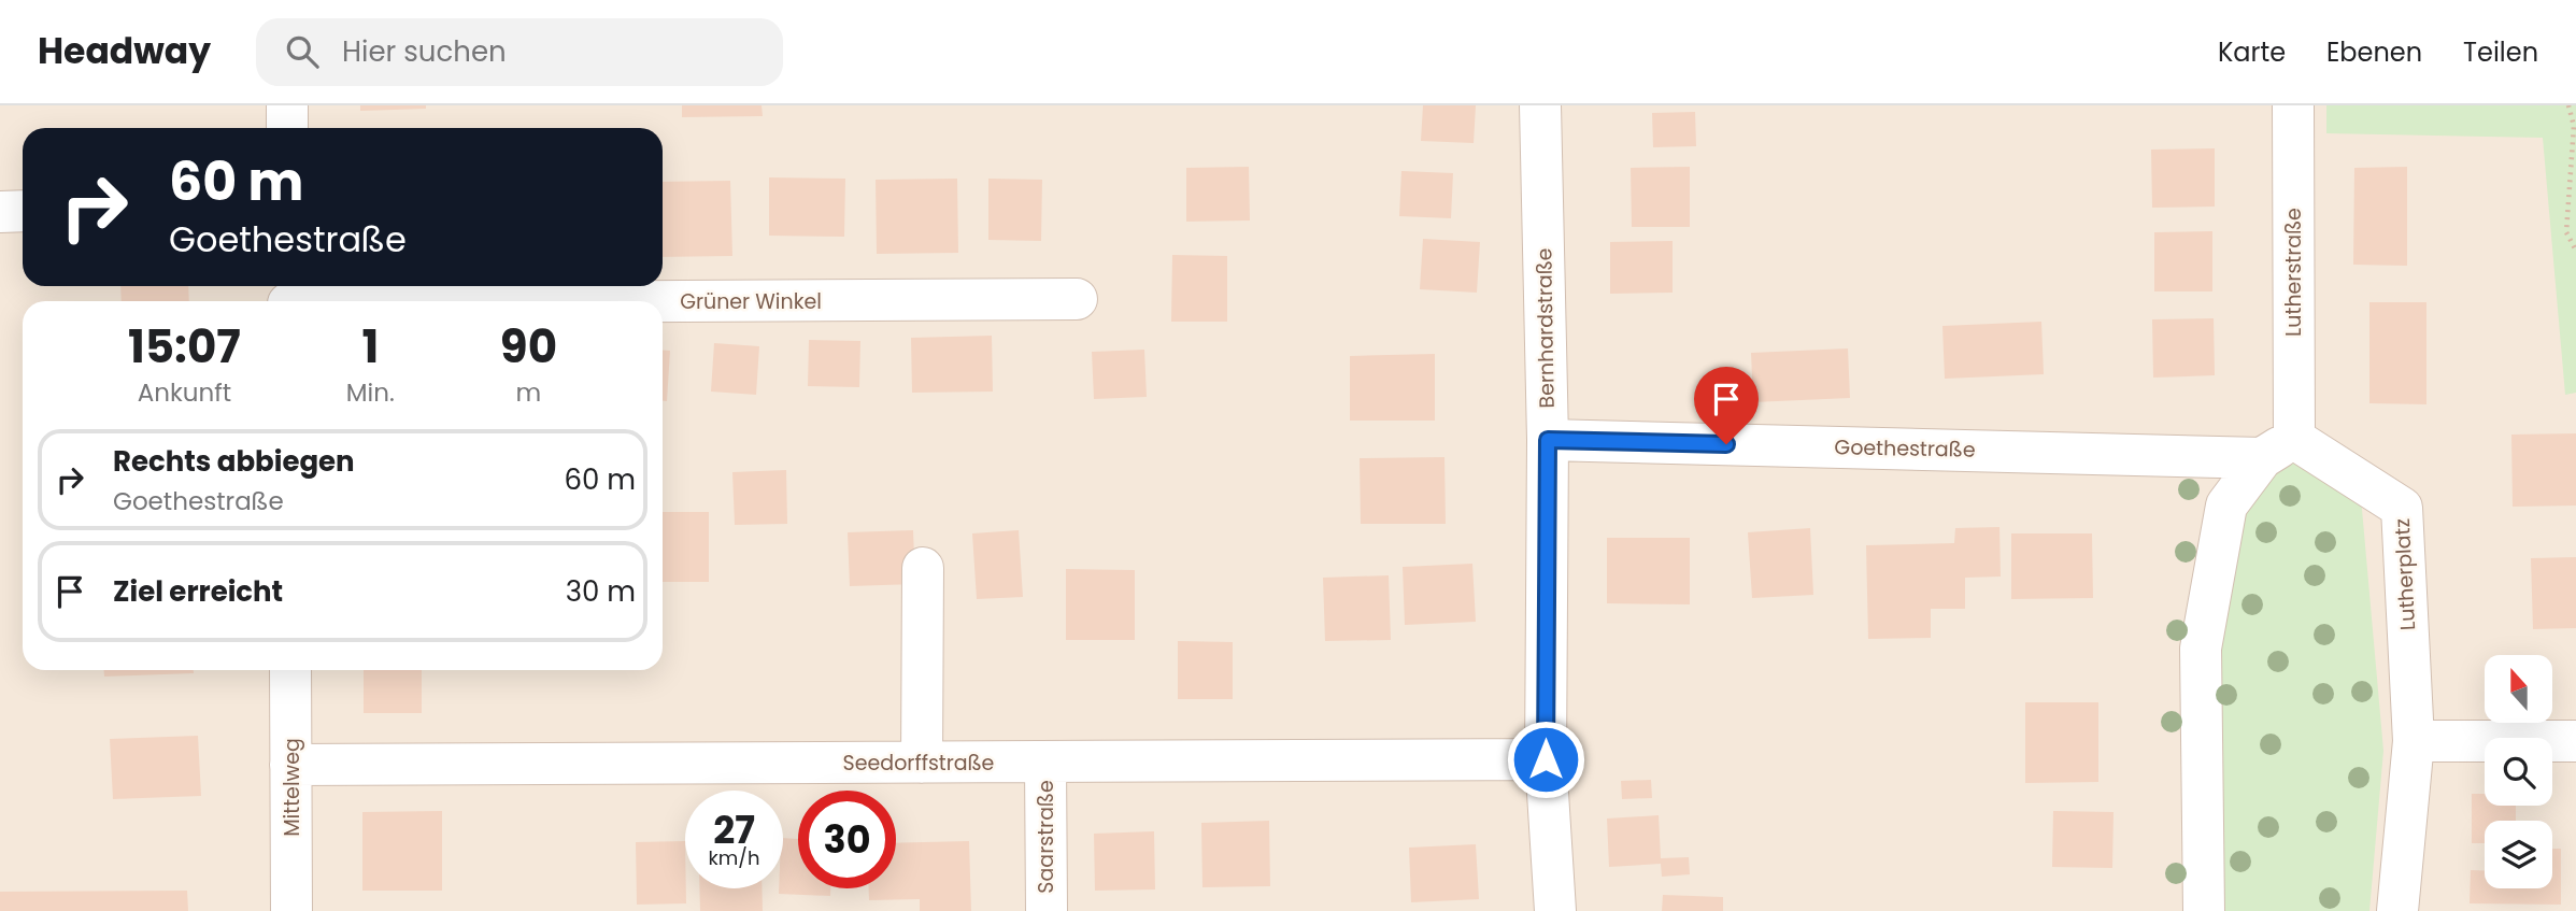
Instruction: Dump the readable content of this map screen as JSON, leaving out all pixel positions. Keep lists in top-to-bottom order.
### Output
{
  "streets": {
    "street": [
      "Lutherstraße",
      "Grüner Winkel",
      "Bernhardstraße",
      "Goethestraße",
      "Lutherplatz",
      "Seedorffstraße",
      "Mittelweg",
      "Saarstraße"
    ]
  },
  "crossings": [
    ["Lutherstraße", "Goethestraße"],
    ["Lutherstraße", "Lutherplatz"],
    ["Bernhardstraße", "Goethestraße"],
    ["Bernhardstraße", "Seedorffstraße"],
    ["Goethestraße", "Lutherplatz"],
    ["Seedorffstraße", "Mittelweg"],
    ["Seedorffstraße", "Saarstraße"]
  ],
  "north": "top",
  "page": {
    "header": "Headway",
    "search": "Hier suchen",
    "nav": ["Karte", "Ebenen", "Teilen"],
    "turn": ["60 m", "Goethestraße"],
    "eta": [
      "15:07",
      "Ankunft",
      "1",
      "Min.",
      "90",
      "m"
    ],
    "list": [
      {
        "name": "Rechts abbiegen",
        "note": "Goethestraße",
        "value": "60 m"
      },
      {
        "name": "Ziel erreicht",
        "value": "30 m"
      }
    ],
    "speed": "27 km/h",
    "limit": "30"
  }
}
